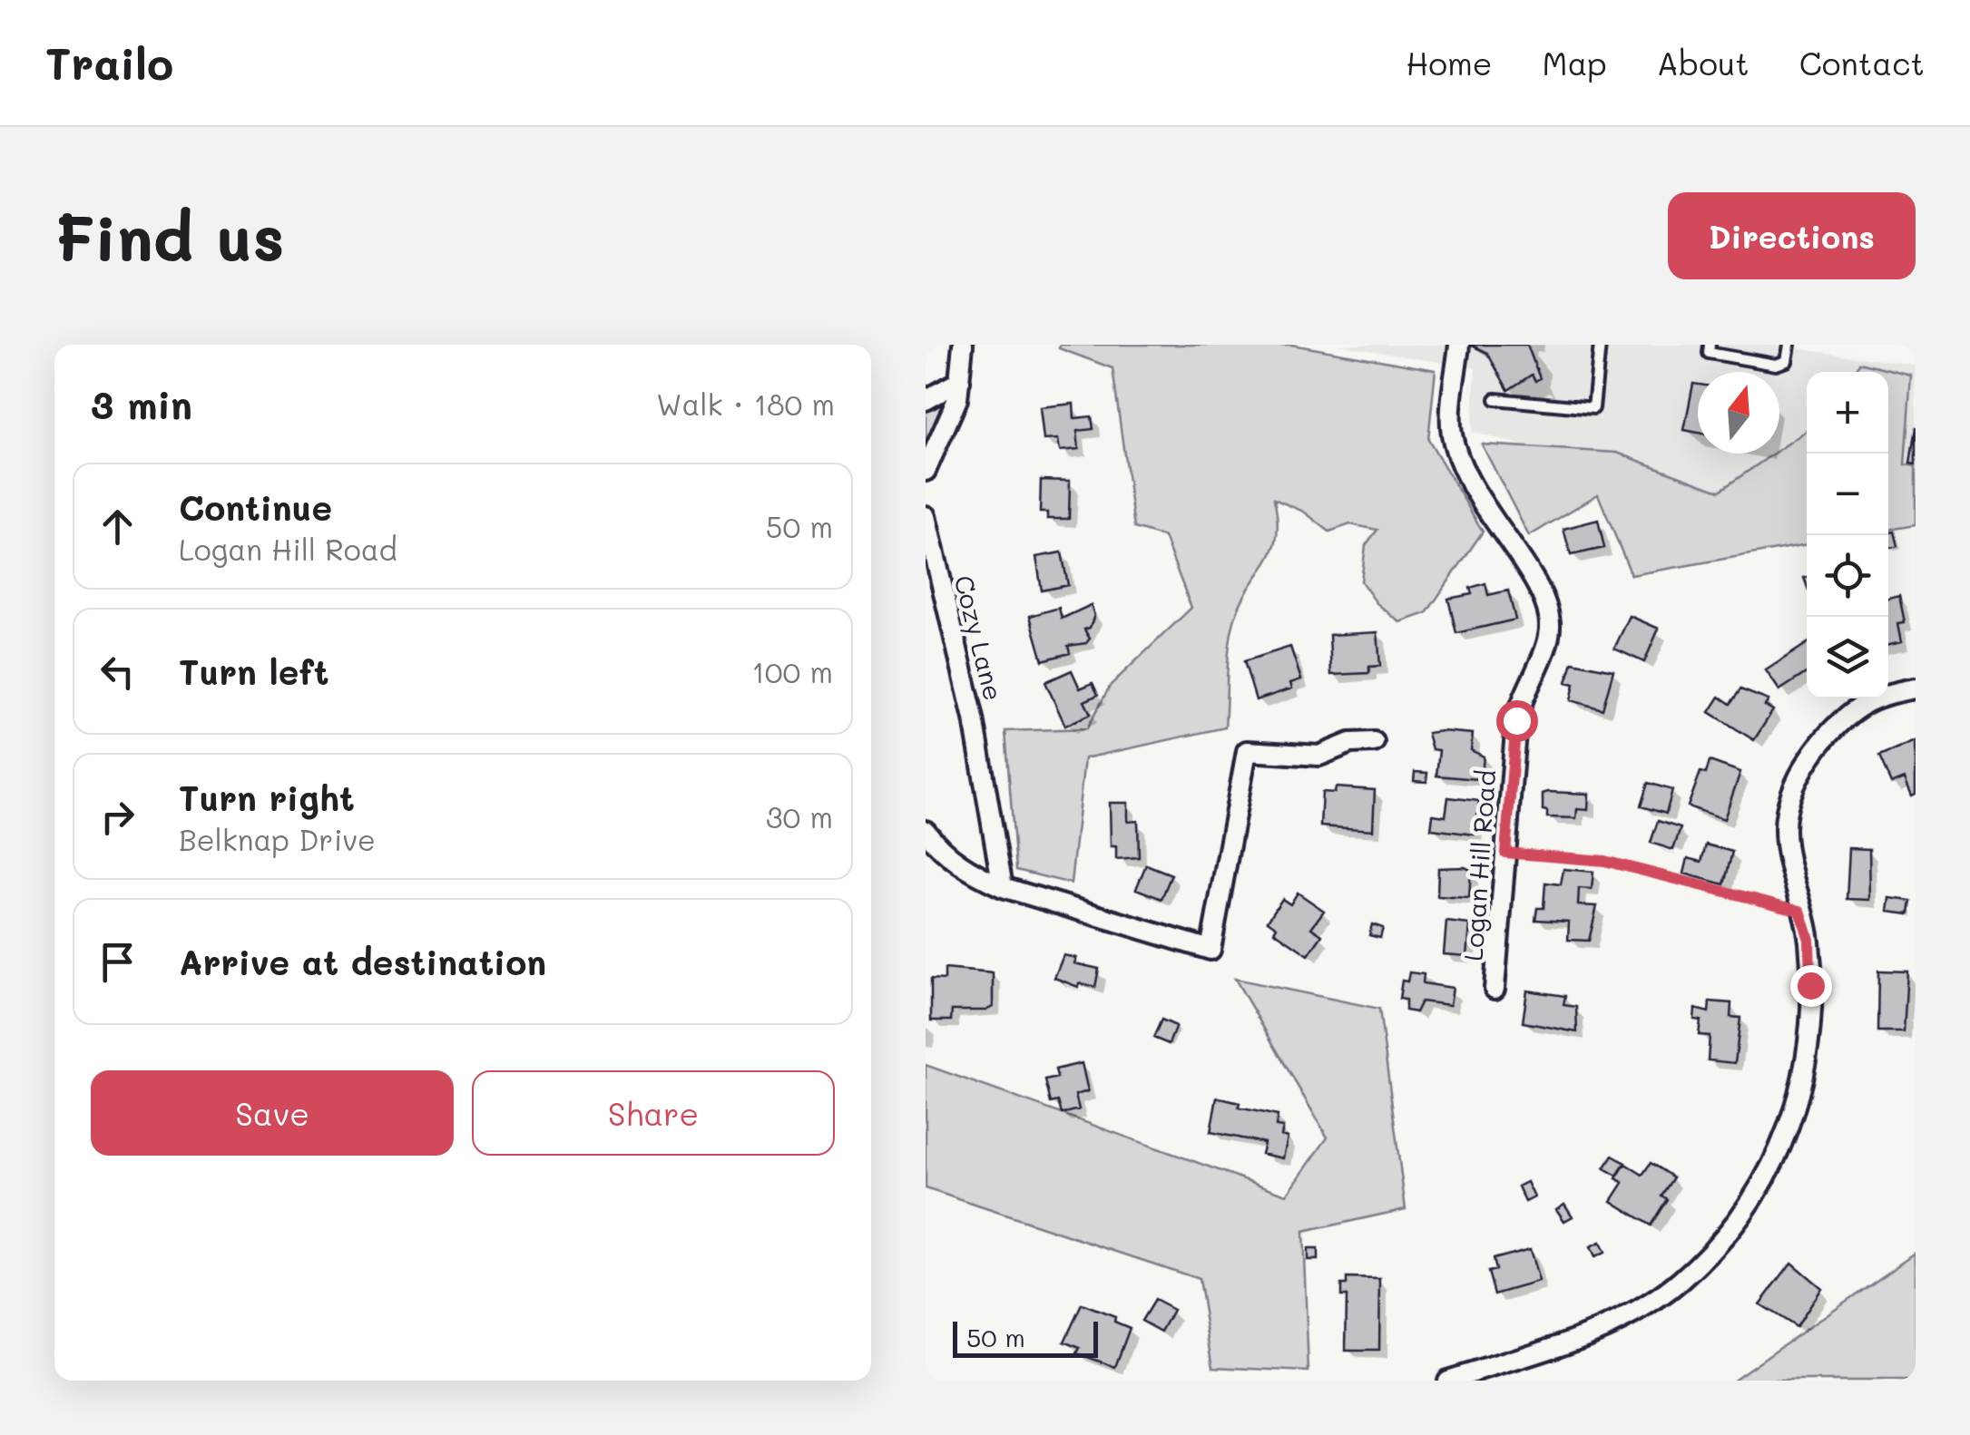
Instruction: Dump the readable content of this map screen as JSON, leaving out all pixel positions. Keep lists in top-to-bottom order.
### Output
{
  "streets": {
    "street": ["Cozy Lane", "Logan Hill Road"]
  },
  "scale_bar": "50 m",
  "north": "top",
  "page": {
    "header": "Trailo",
    "nav": [
      "Home",
      "Map",
      "About",
      "Contact"
    ],
    "buttons": [
      "Directions",
      ["Save", "Share"]
    ],
    "title": "Find us",
    "heading": ["3 min", "Walk · 180 m"],
    "map_buttons": ["+", "−"],
    "list": [
      ["Continue", "Logan Hill Road", "50 m"],
      ["Turn left", "100 m"],
      ["Turn right", "Belknap Drive", "30 m"],
      "Arrive at destination"
    ],
    "scale": "50 m"
  }
}
